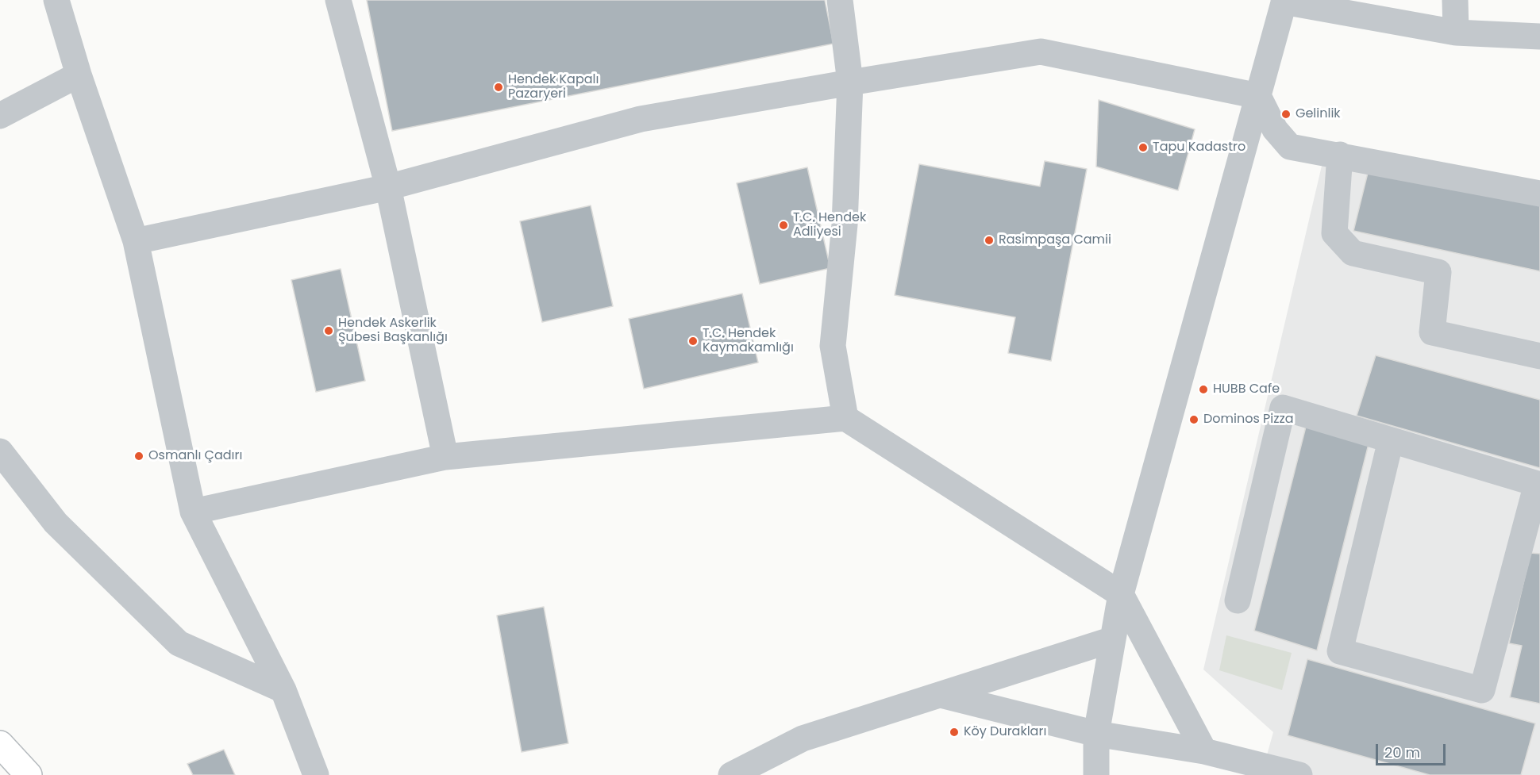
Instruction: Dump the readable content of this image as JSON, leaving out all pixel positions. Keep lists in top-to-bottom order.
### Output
{
  "places": [
    "Hendek Kapalı Pazaryeri",
    "Gelinlik",
    "Tapu Kadastro",
    "T.C. Hendek Adliyesi",
    "Rasimpaşa Camii",
    "Hendek Askerlik Şubesi Başkanlığı",
    "T.C. Hendek Kaymakamlığı",
    "HUBB Cafe",
    "Dominos Pizza",
    "Osmanlı Çadırı",
    "Köy Durakları"
  ],
  "scale_bar": "20 m"
}
